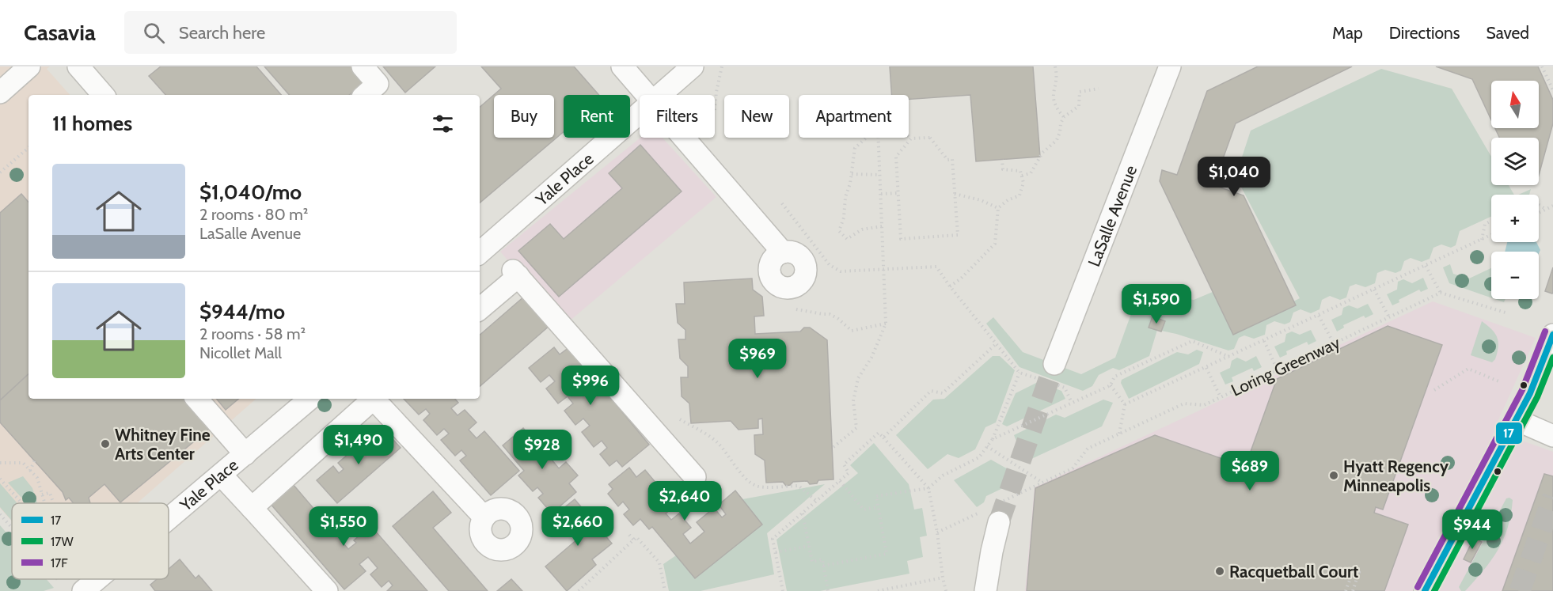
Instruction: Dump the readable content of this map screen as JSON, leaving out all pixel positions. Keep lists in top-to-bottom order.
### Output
{
  "streets": {
    "street": ["Yale Place", "LaSalle Avenue"],
    "path": ["Loring Greenway"]
  },
  "places": ["Whitney Fine Arts Center", "Hyatt Regency Minneapolis", "Racquetball Court"],
  "lines": ["transit line 17F", "transit line 17", "transit line 17W"],
  "legend": ["17", "17W", "17F"],
  "north": "top",
  "page": {
    "header": "Casavia",
    "search": "Search here",
    "nav": ["Map", "Directions", "Saved"],
    "map_buttons": ["+", "−"],
    "chip": [
      "Buy",
      "Rent",
      "Filters",
      "New",
      "Apartment"
    ],
    "heading": "11 homes",
    "list": [
      {
        "name": "$1,040/mo",
        "note": "2 rooms · 80 m² · LaSalle Avenue"
      },
      {
        "name": "$944/mo",
        "note": "2 rooms · 58 m² · Nicollet Mall"
      }
    ],
    "price": [
      "$1,040",
      "$1,590",
      "$969",
      "$996",
      "$1,490",
      "$928",
      "$689",
      "$2,640",
      "$1,550",
      "$2,660",
      "$944"
    ]
  }
}
